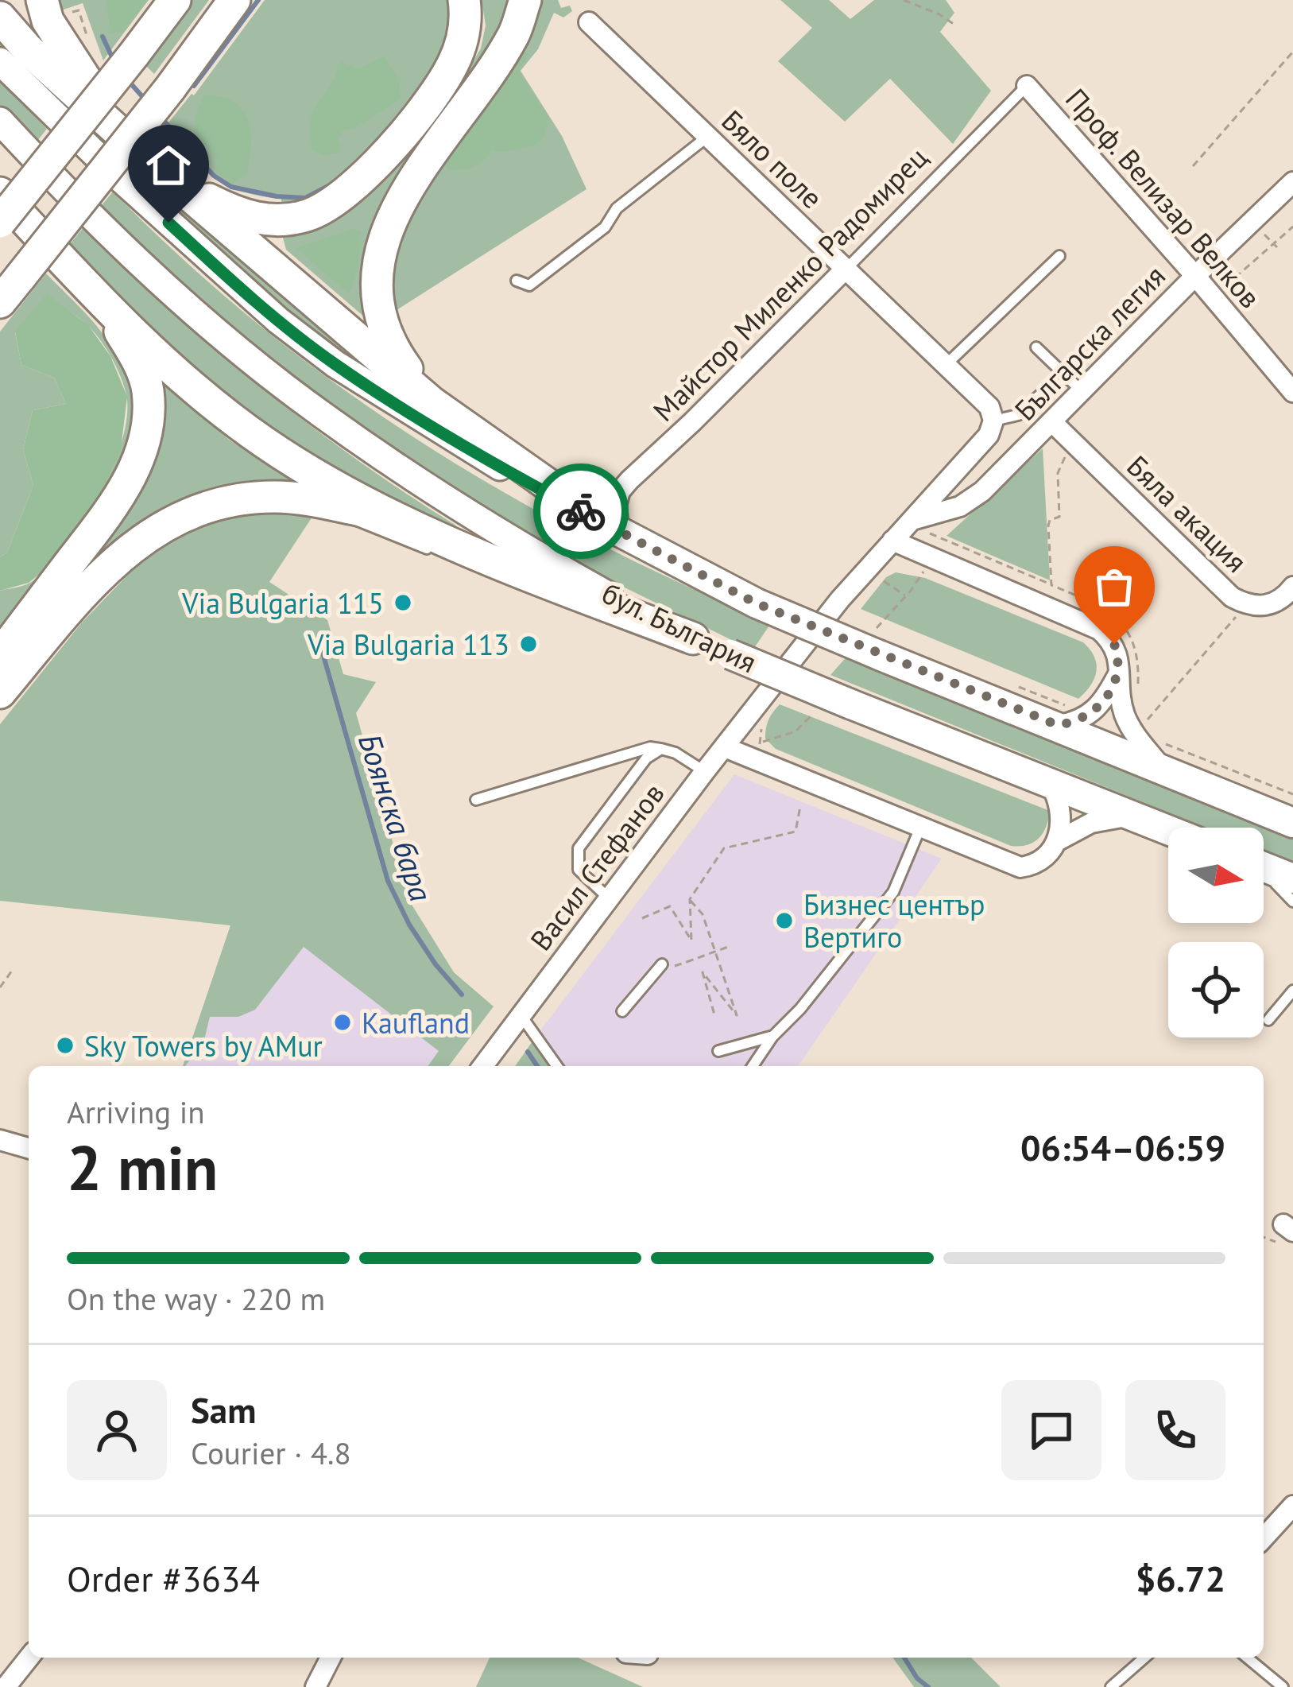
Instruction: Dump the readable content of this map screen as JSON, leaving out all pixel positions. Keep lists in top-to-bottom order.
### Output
{
  "streets": {
    "main road": ["бул. България"],
    "street": [
      "Бяло поле",
      "Проф. Велизар Велков",
      "Майстор Миленко Радомирец",
      "Българска легия",
      "Бяла акация",
      "Васил Стефанов"
    ]
  },
  "crossings": [
    ["Бяло поле", "Майстор Миленко Радомирец"],
    ["Бяло поле", "Българска легия"],
    ["Проф. Велизар Велков", "Майстор Миленко Радомирец"],
    ["Проф. Велизар Велков", "Българска легия"],
    ["Майстор Миленко Радомирец", "бул. България"],
    ["Българска легия", "Бяла акация"],
    ["Българска легия", "Васил Стефанов"]
  ],
  "water": ["Боянска бара"],
  "places": [
    "Via Bulgaria 115",
    "Via Bulgaria 113",
    "Бизнес център Вертиго",
    "Kaufland",
    "Sky Towers by AMur"
  ],
  "north": "right",
  "page": {
    "heading": ["2 min", "Arriving in", "06:54–06:59"],
    "panel": [
      "Sam",
      "Courier · 4.8",
      "Order #3634",
      "$6.72"
    ],
    "bar": "On the way · 220 m"
  }
}
